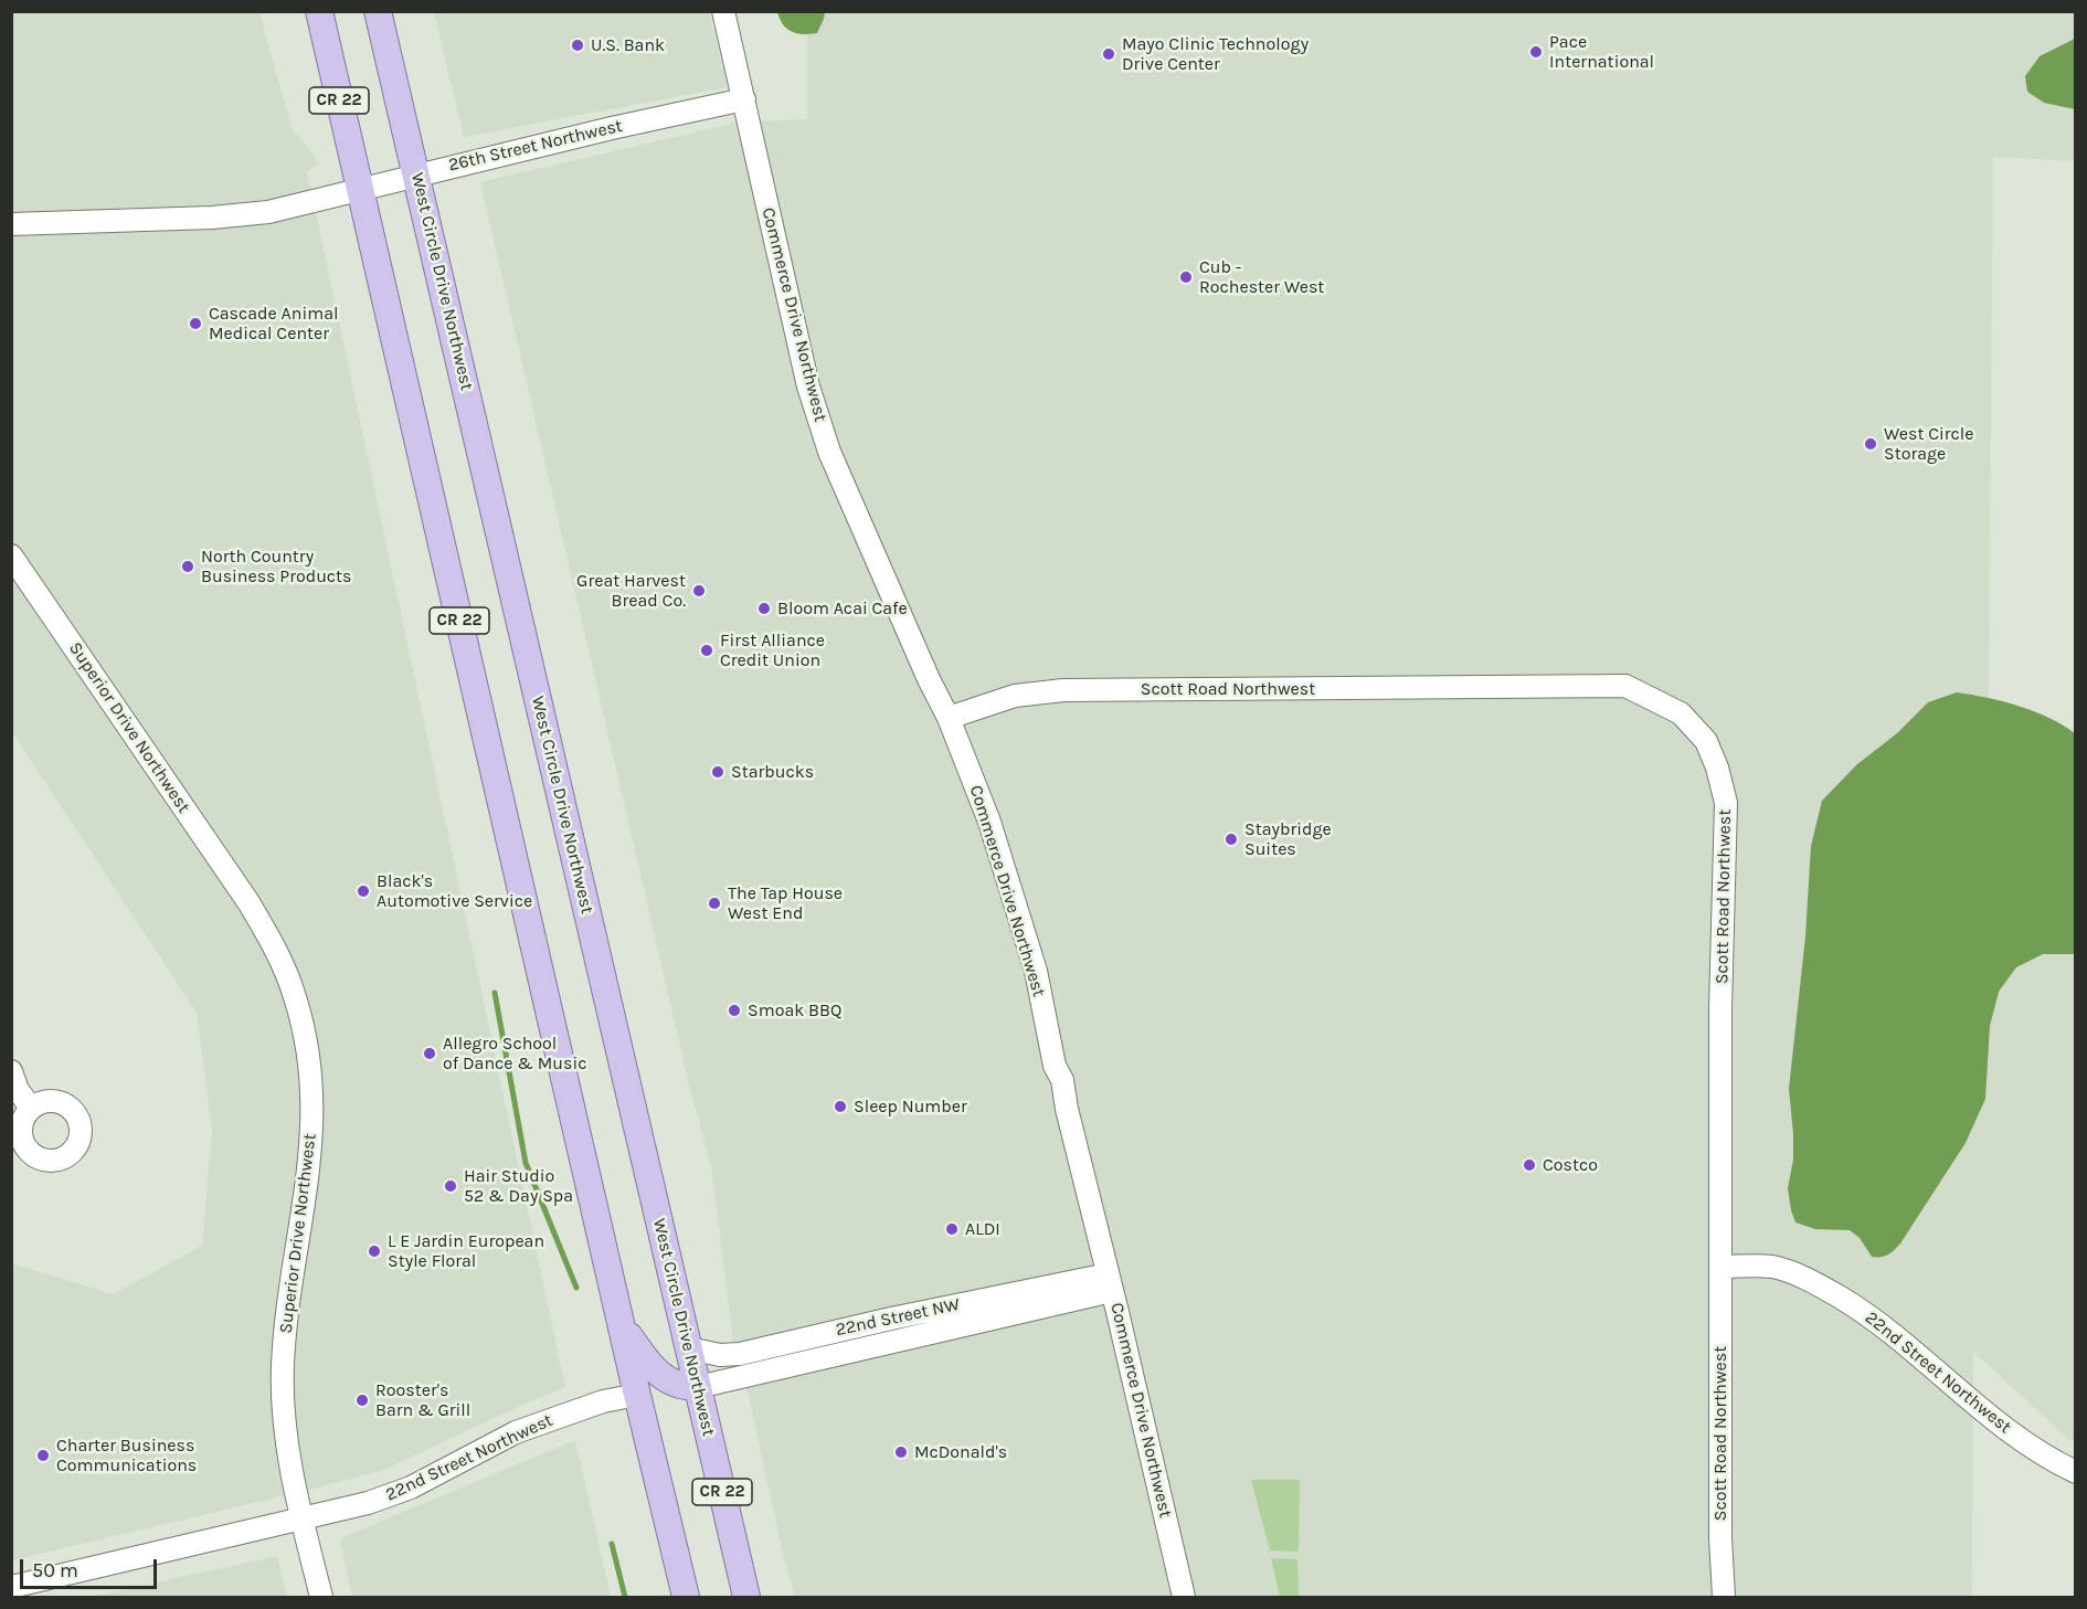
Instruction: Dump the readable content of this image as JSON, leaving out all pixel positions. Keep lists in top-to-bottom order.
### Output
{
  "streets": {
    "main road": ["CR 22", "West Circle Drive Northwest"],
    "street": [
      "26th Street Northwest",
      "Commerce Drive Northwest",
      "Scott Road Northwest",
      "Superior Drive Northwest",
      "22nd Street NW",
      "22nd Street Northwest"
    ]
  },
  "crossings": [
    ["CR 22", "26th Street Northwest"],
    ["CR 22", "22nd Street Northwest"],
    ["26th Street Northwest", "West Circle Drive Northwest"],
    ["26th Street Northwest", "Commerce Drive Northwest"],
    ["West Circle Drive Northwest", "22nd Street NW"],
    ["Commerce Drive Northwest", "Scott Road Northwest"],
    ["Commerce Drive Northwest", "22nd Street NW"],
    ["Scott Road Northwest", "22nd Street Northwest"],
    ["Superior Drive Northwest", "22nd Street Northwest"]
  ],
  "places": [
    "U.S. Bank",
    "Pace International",
    "Mayo Clinic Technology Drive Center",
    "Cub - Rochester West",
    "Cascade Animal Medical Center",
    "West Circle Storage",
    "North Country Business Products",
    "Great Harvest Bread Co.",
    "Bloom Acai Cafe",
    "First Alliance Credit Union",
    "Starbucks",
    "Staybridge Suites",
    "Black's Automotive Service",
    "The Tap House West End",
    "Smoak BBQ",
    "Allegro School of Dance & Music",
    "Sleep Number",
    "Costco",
    "Hair Studio 52 & Day Spa",
    "ALDI",
    "L E Jardin European Style Floral",
    "Rooster's Barn & Grill",
    "McDonald's",
    "Charter Business Communications"
  ],
  "scale_bar": "50 m"
}
